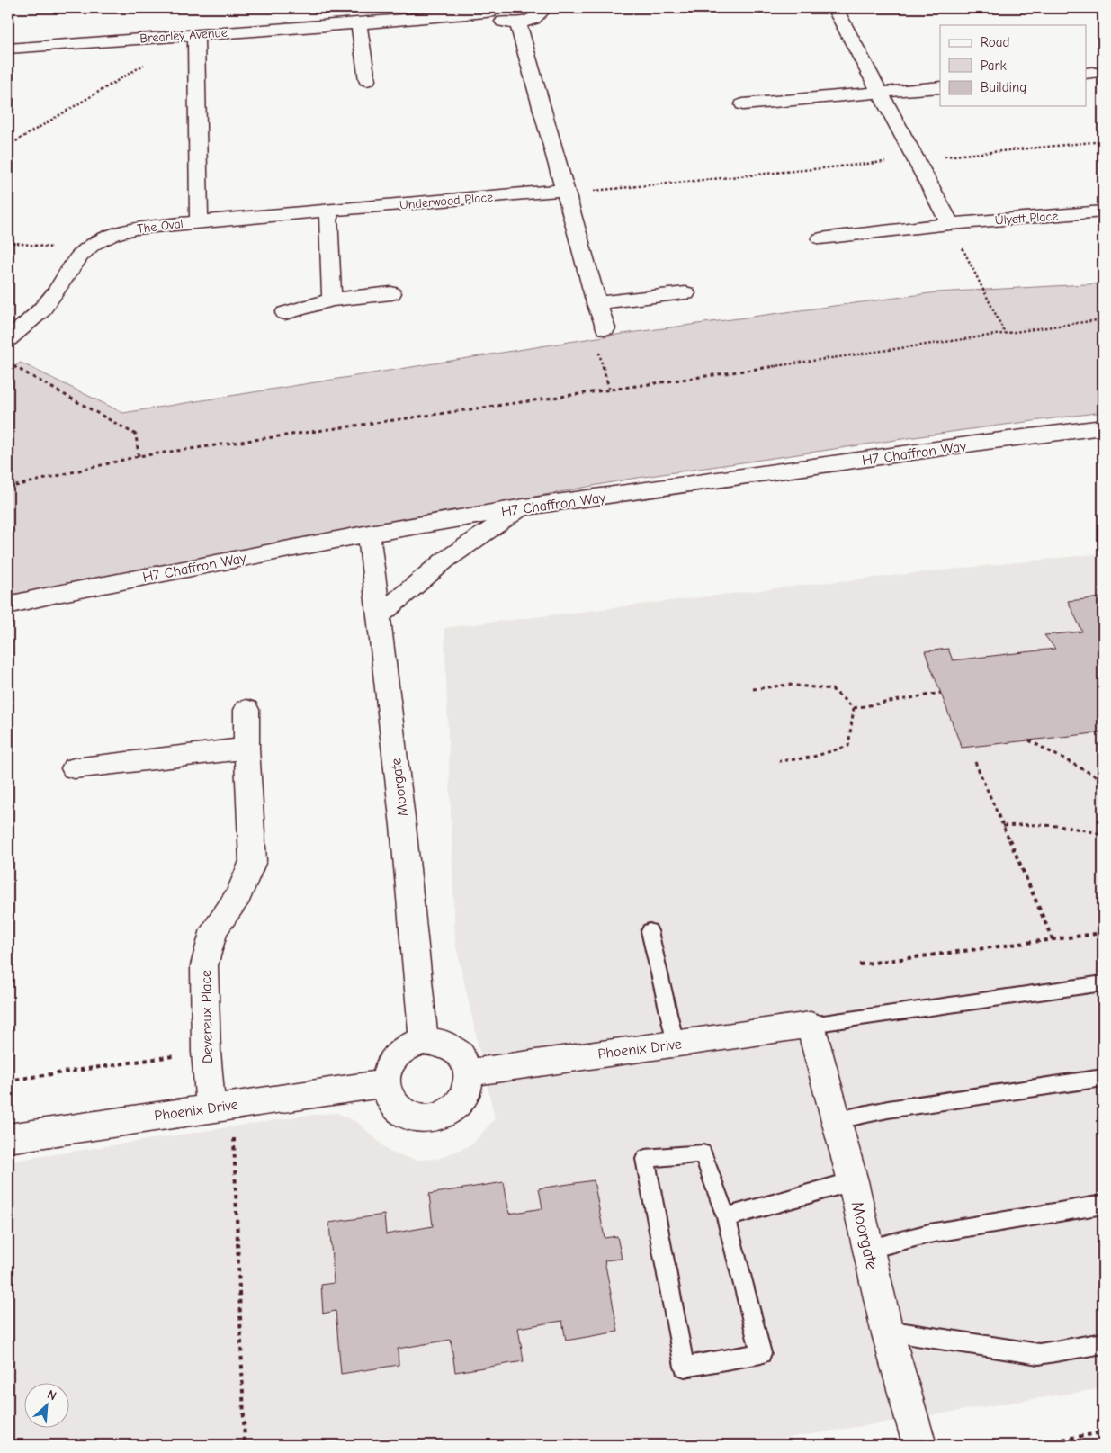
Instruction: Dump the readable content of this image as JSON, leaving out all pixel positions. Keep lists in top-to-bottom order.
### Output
{
  "streets": {
    "street": [
      "Brearley Avenue",
      "Underwood Place",
      "Ulyett Place",
      "The Oval",
      "H7 Chaffron Way",
      "Moorgate",
      "Devereux Place",
      "Phoenix Drive"
    ]
  },
  "crossings": [
    ["Brearley Avenue", "The Oval"],
    ["Underwood Place", "The Oval"],
    ["H7 Chaffron Way", "Moorgate"],
    ["Moorgate", "Phoenix Drive"],
    ["Devereux Place", "Phoenix Drive"]
  ],
  "legend": ["Road", "Park", "Building"],
  "north": "top right"
}
